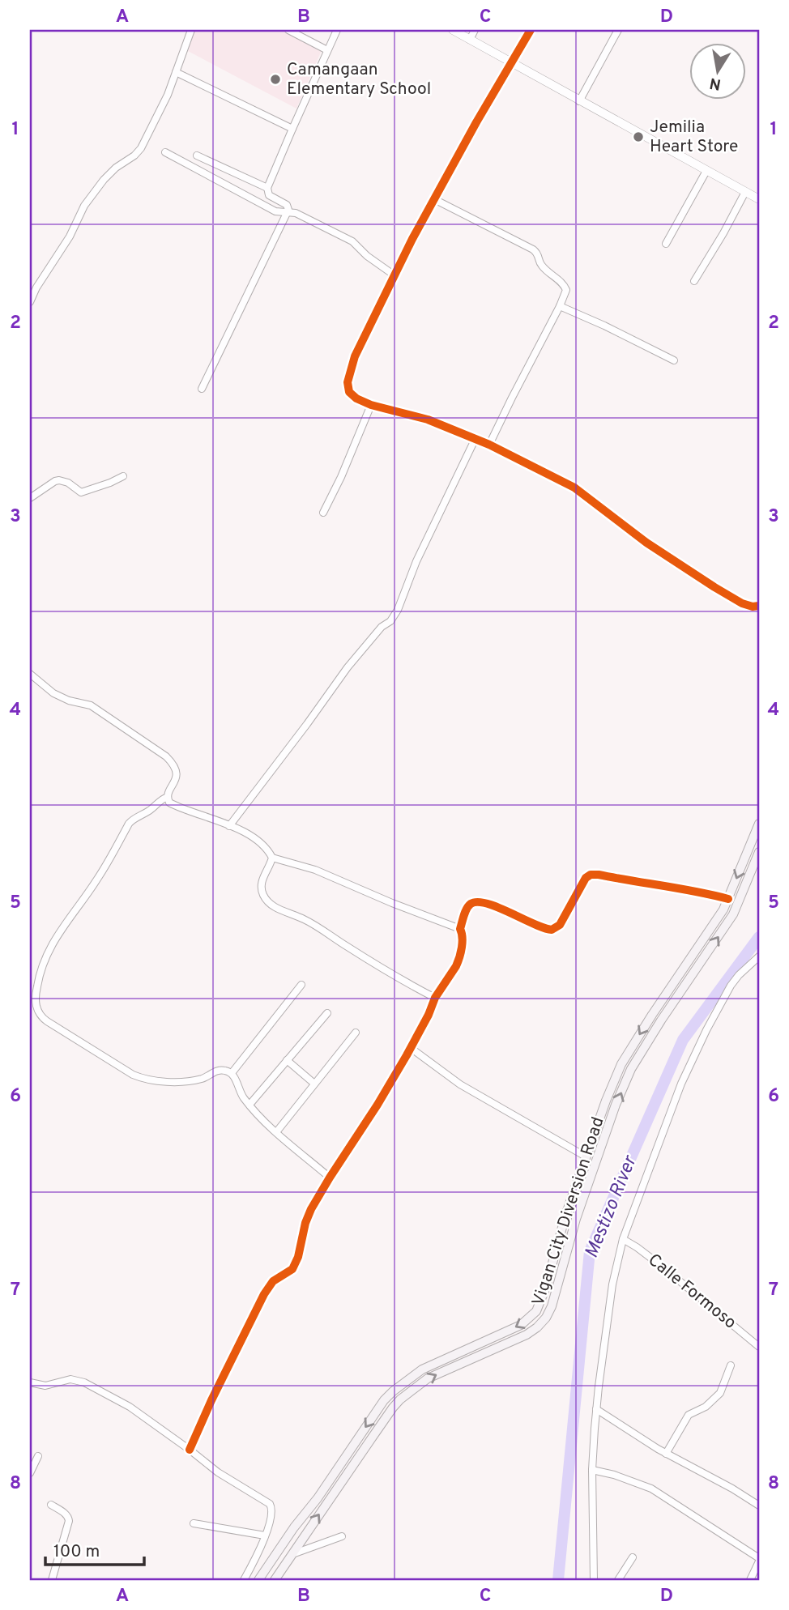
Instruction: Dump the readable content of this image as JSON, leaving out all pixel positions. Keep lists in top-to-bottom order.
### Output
{
  "streets": {
    "main road": ["Vigan City Diversion Road"],
    "street": ["Calle Formoso"]
  },
  "water": ["Mestizo River"],
  "places": ["Camangaan Elementary School", "Jemilia Heart Store"],
  "scale_bar": "100 m",
  "north": "bottom",
  "grid": {
    "columns": [
      "A",
      "B",
      "C",
      "D"
    ],
    "rows": [
      "1",
      "2",
      "3",
      "4",
      "5",
      "6",
      "7",
      "8"
    ]
  }
}
